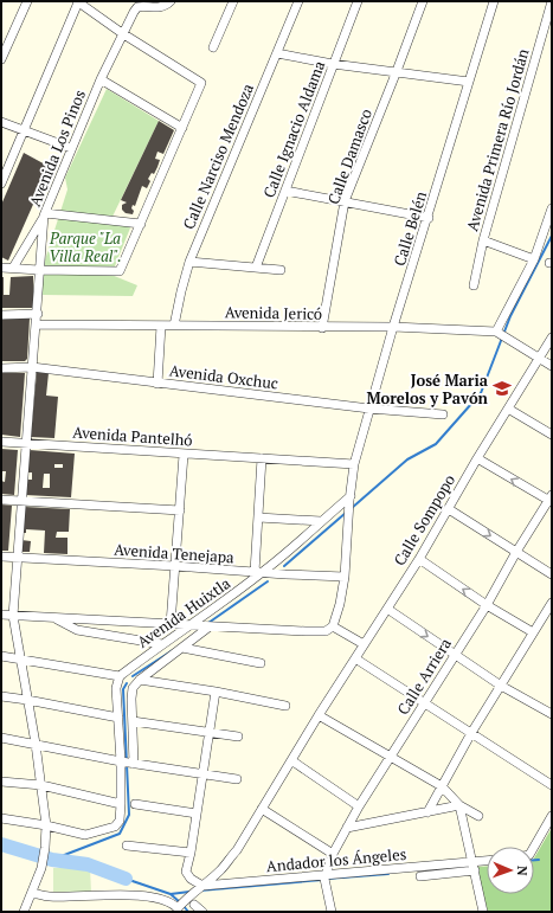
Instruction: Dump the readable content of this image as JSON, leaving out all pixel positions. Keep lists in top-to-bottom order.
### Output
{
  "streets": {
    "street": [
      "Calle Ignacio Aldama",
      "Avenida Primera Río Jordán",
      "Avenida Los Pinos",
      "Calle Narciso Mendoza",
      "Calle Damasco",
      "Calle Belén",
      "Avenida Jericó",
      "Avenida Oxchuc",
      "Avenida Pantelhó",
      "Calle Sompopo",
      "Avenida Tenejapa",
      "Avenida Huixtla",
      "Calle Arriera",
      "Andador los Ángeles"
    ]
  },
  "crossings": [
    ["Avenida Los Pinos", "Avenida Jericó"],
    ["Avenida Los Pinos", "Avenida Oxchuc"],
    ["Avenida Los Pinos", "Avenida Pantelhó"],
    ["Avenida Los Pinos", "Avenida Tenejapa"],
    ["Calle Narciso Mendoza", "Avenida Jericó"],
    ["Calle Damasco", "Avenida Jericó"],
    ["Calle Belén", "Avenida Jericó"],
    ["Calle Belén", "Avenida Oxchuc"],
    ["Calle Belén", "Avenida Pantelhó"],
    ["Calle Belén", "Avenida Tenejapa"],
    ["Calle Belén", "Avenida Huixtla"],
    ["Avenida Jericó", "Calle Sompopo"],
    ["Calle Sompopo", "Andador los Ángeles"],
    ["Avenida Tenejapa", "Avenida Huixtla"],
    ["Calle Arriera", "Andador los Ángeles"]
  ],
  "parks": ["Parque \"La Villa Real\"."],
  "places": {
    "school or university": ["José Maria Morelos y Pavón"]
  },
  "north": "right"
}
